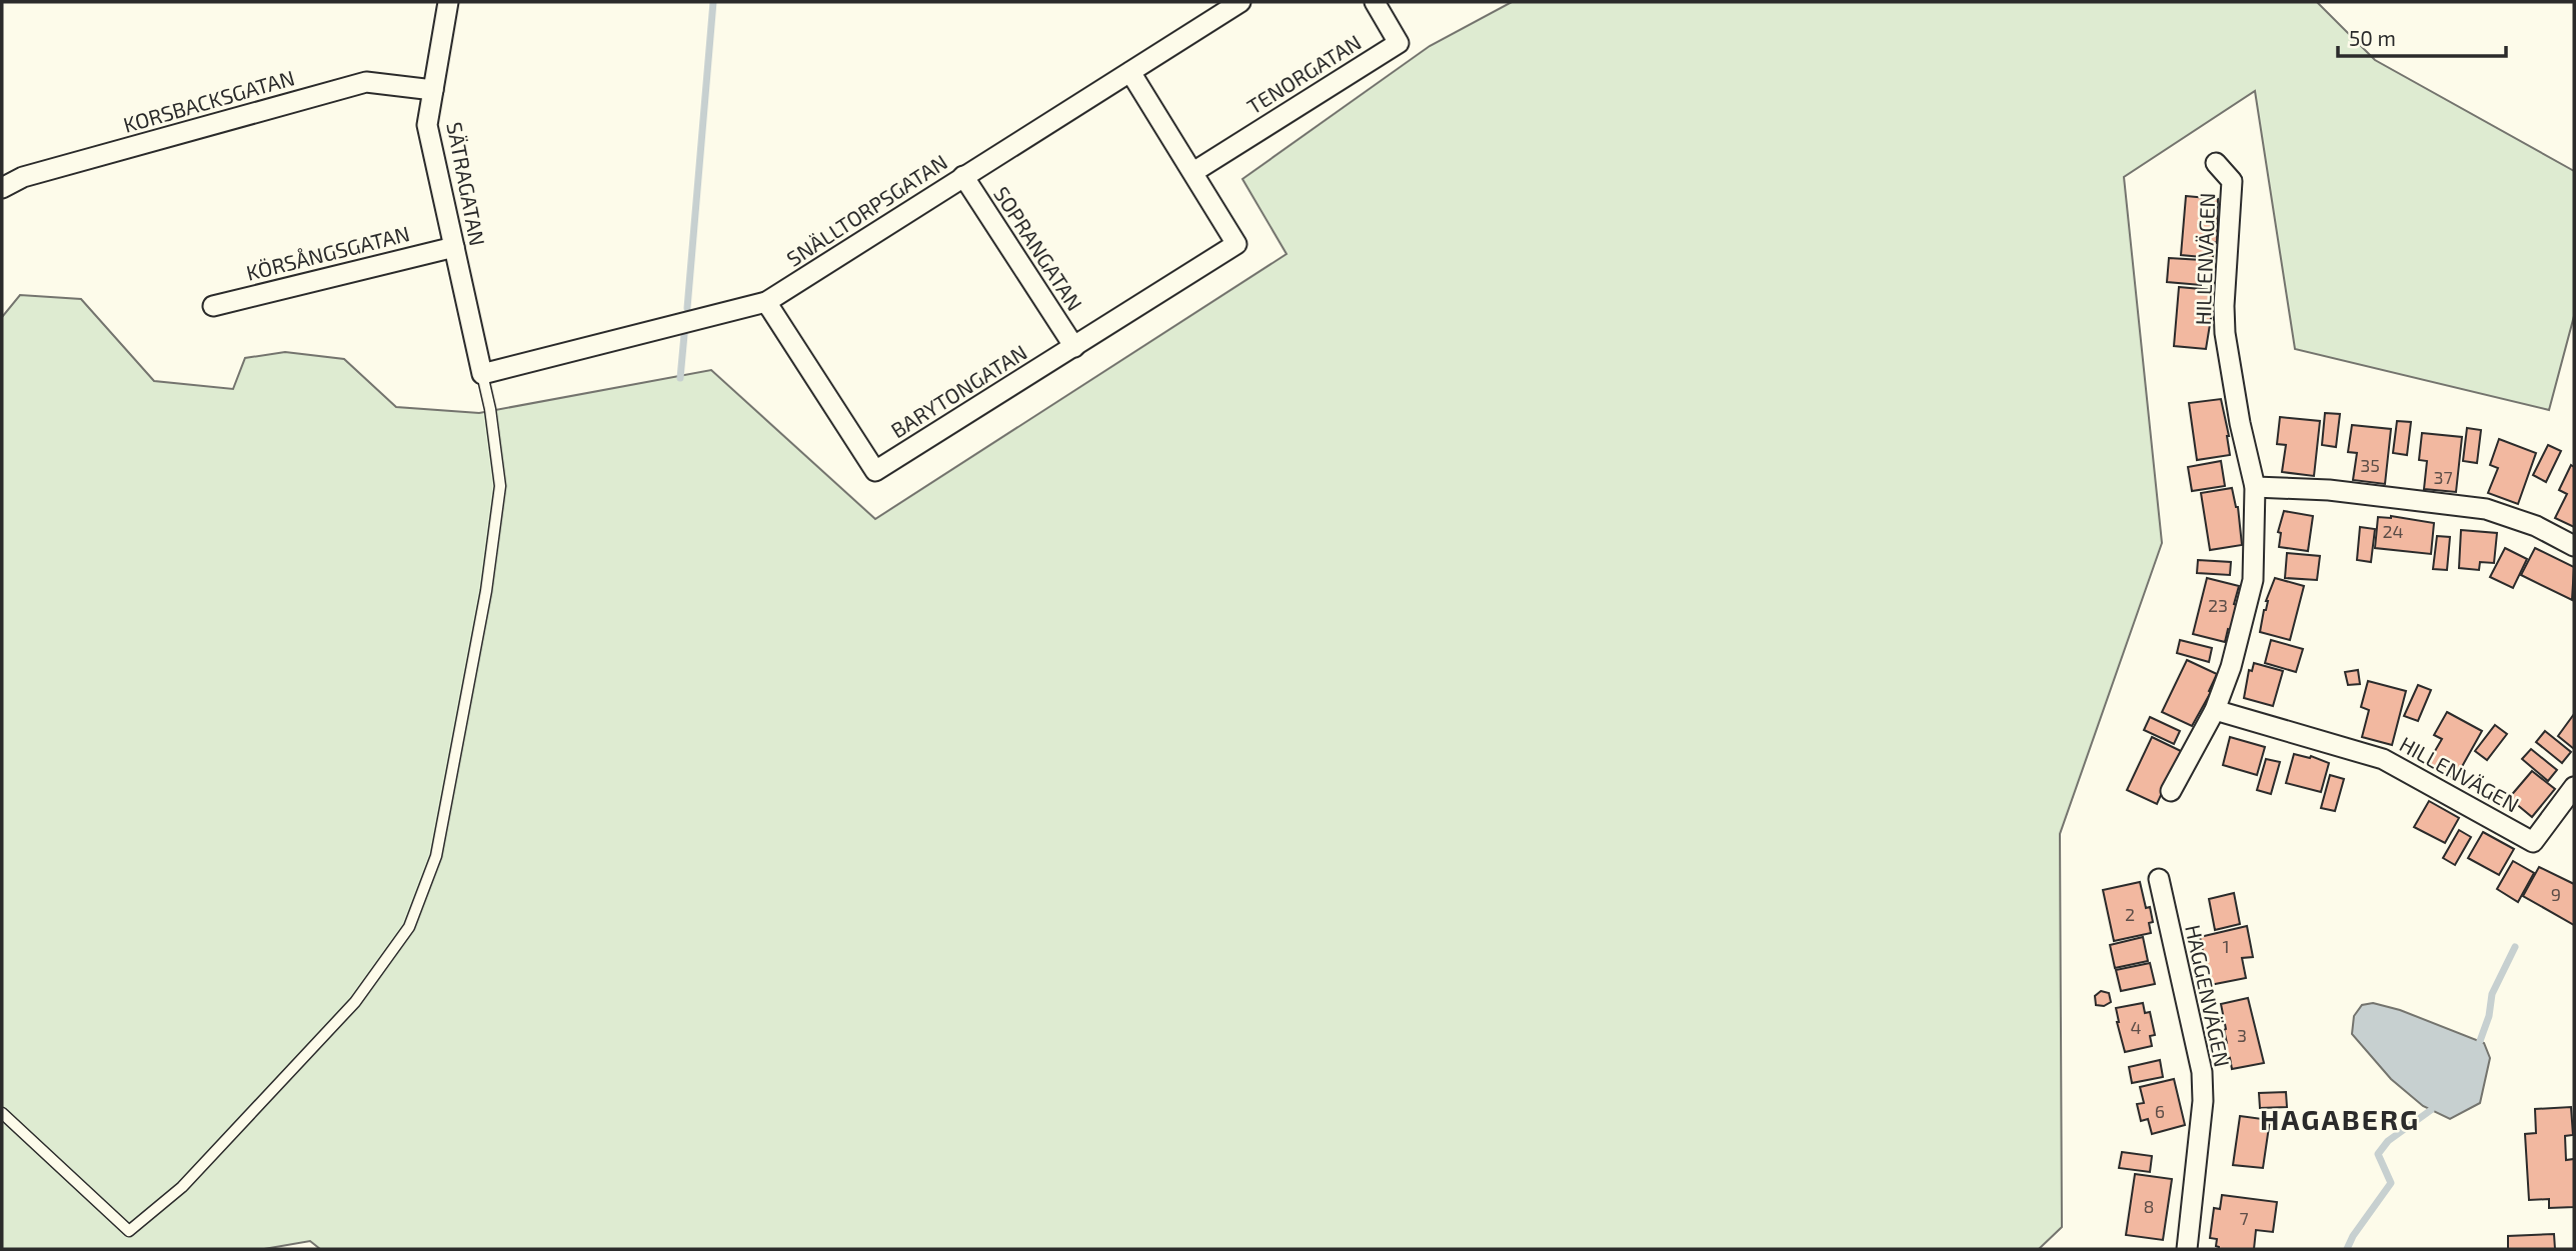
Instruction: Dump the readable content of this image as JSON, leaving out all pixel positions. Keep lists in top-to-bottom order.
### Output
{
  "streets": {
    "street": [
      "TENORGATAN",
      "KORSBACKSGATAN",
      "SÄTRAGATAN",
      "SNÄLLTORPSGATAN",
      "SOPRANGATAN",
      "KÖRSÅNGSGATAN",
      "HILLENVÄGEN",
      "BARYTONGATAN",
      "HAGGENVÄGEN"
    ]
  },
  "crossings": [
    ["TENORGATAN", "BARYTONGATAN"],
    ["KORSBACKSGATAN", "SÄTRAGATAN"],
    ["SÄTRAGATAN", "SNÄLLTORPSGATAN"],
    ["SÄTRAGATAN", "KÖRSÅNGSGATAN"],
    ["SNÄLLTORPSGATAN", "SOPRANGATAN"],
    ["SNÄLLTORPSGATAN", "BARYTONGATAN"],
    ["SOPRANGATAN", "BARYTONGATAN"]
  ],
  "districts": ["HAGABERG"],
  "house_numbers": [
    "35",
    "37",
    "24",
    "23",
    "9",
    "2",
    "1",
    "4",
    "3",
    "6",
    "8",
    "7"
  ],
  "scale_bar": "50 m"
}
